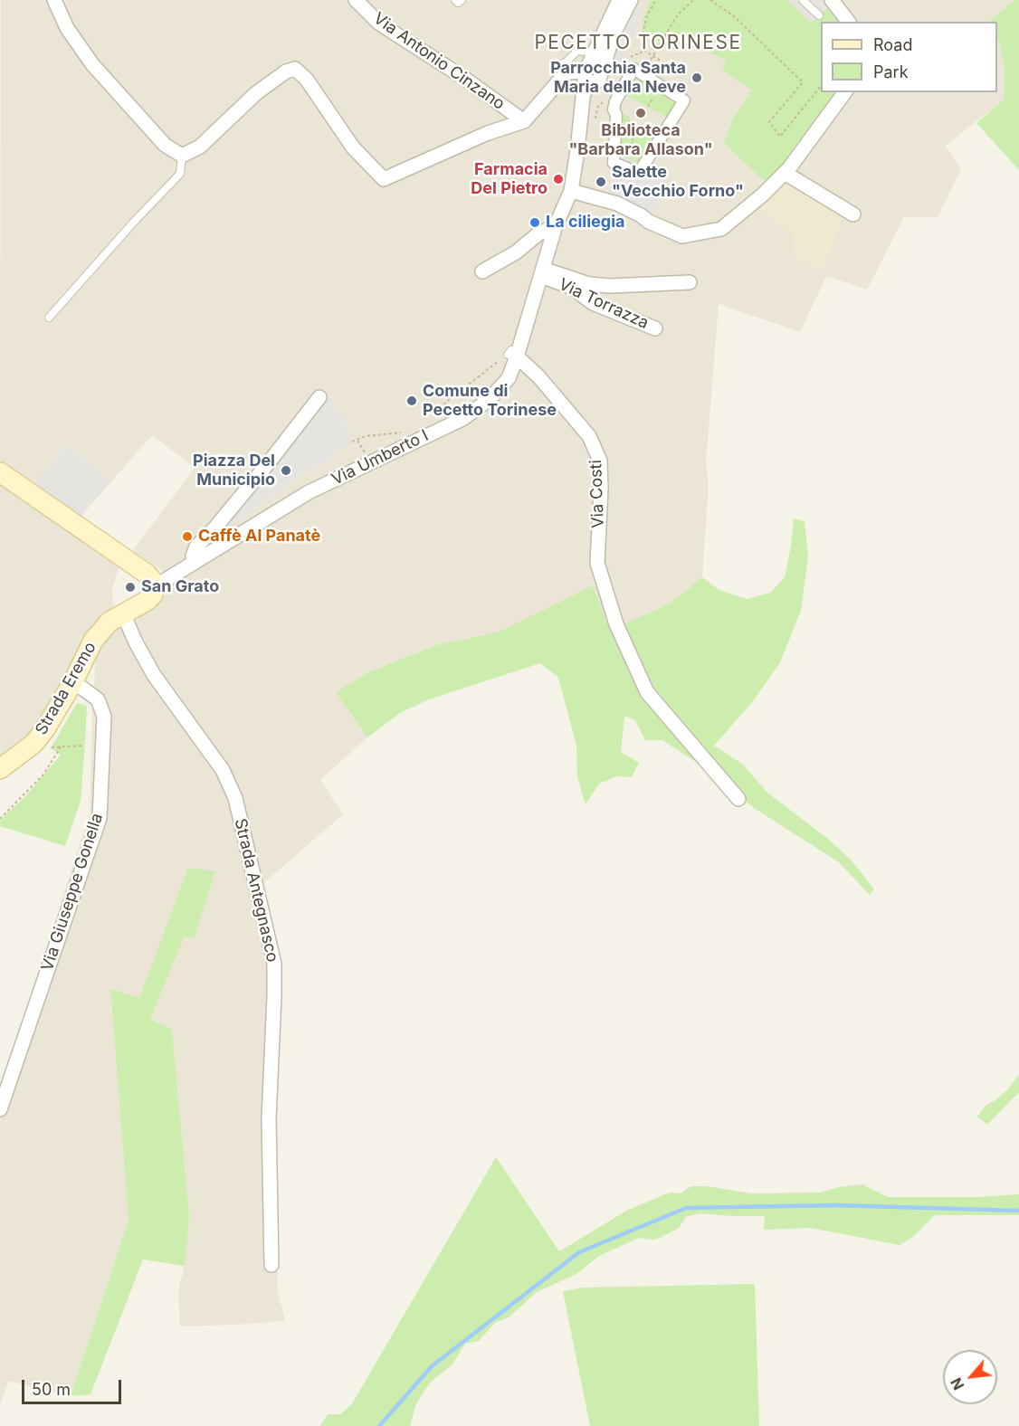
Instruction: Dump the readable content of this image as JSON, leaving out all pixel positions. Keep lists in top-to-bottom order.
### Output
{
  "streets": {
    "main road": ["Strada Eremo"],
    "street": [
      "Via Antonio Cinzano",
      "Via Torrazza",
      "Via Umberto I",
      "Via Costi",
      "Strada Antegnasco",
      "Via Giuseppe Gonella"
    ]
  },
  "crossings": [
    ["Via Torrazza", "Via Umberto I"],
    ["Via Umberto I", "Via Costi"],
    ["Via Umberto I", "Strada Eremo"],
    ["Strada Eremo", "Strada Antegnasco"],
    ["Strada Eremo", "Via Giuseppe Gonella"]
  ],
  "districts": ["PECETTO TORINESE"],
  "places": [
    "Parrocchia Santa Maria della Neve",
    "Biblioteca \"Barbara Allason\"",
    "Farmacia Del Pietro",
    "Salette \"Vecchio Forno\"",
    "La ciliegia",
    "Comune di Pecetto Torinese",
    "Piazza Del Municipio",
    "Caffè Al Panatè",
    "San Grato"
  ],
  "legend": ["Road", "Park"],
  "scale_bar": "50 m",
  "north": "bottom left"
}
